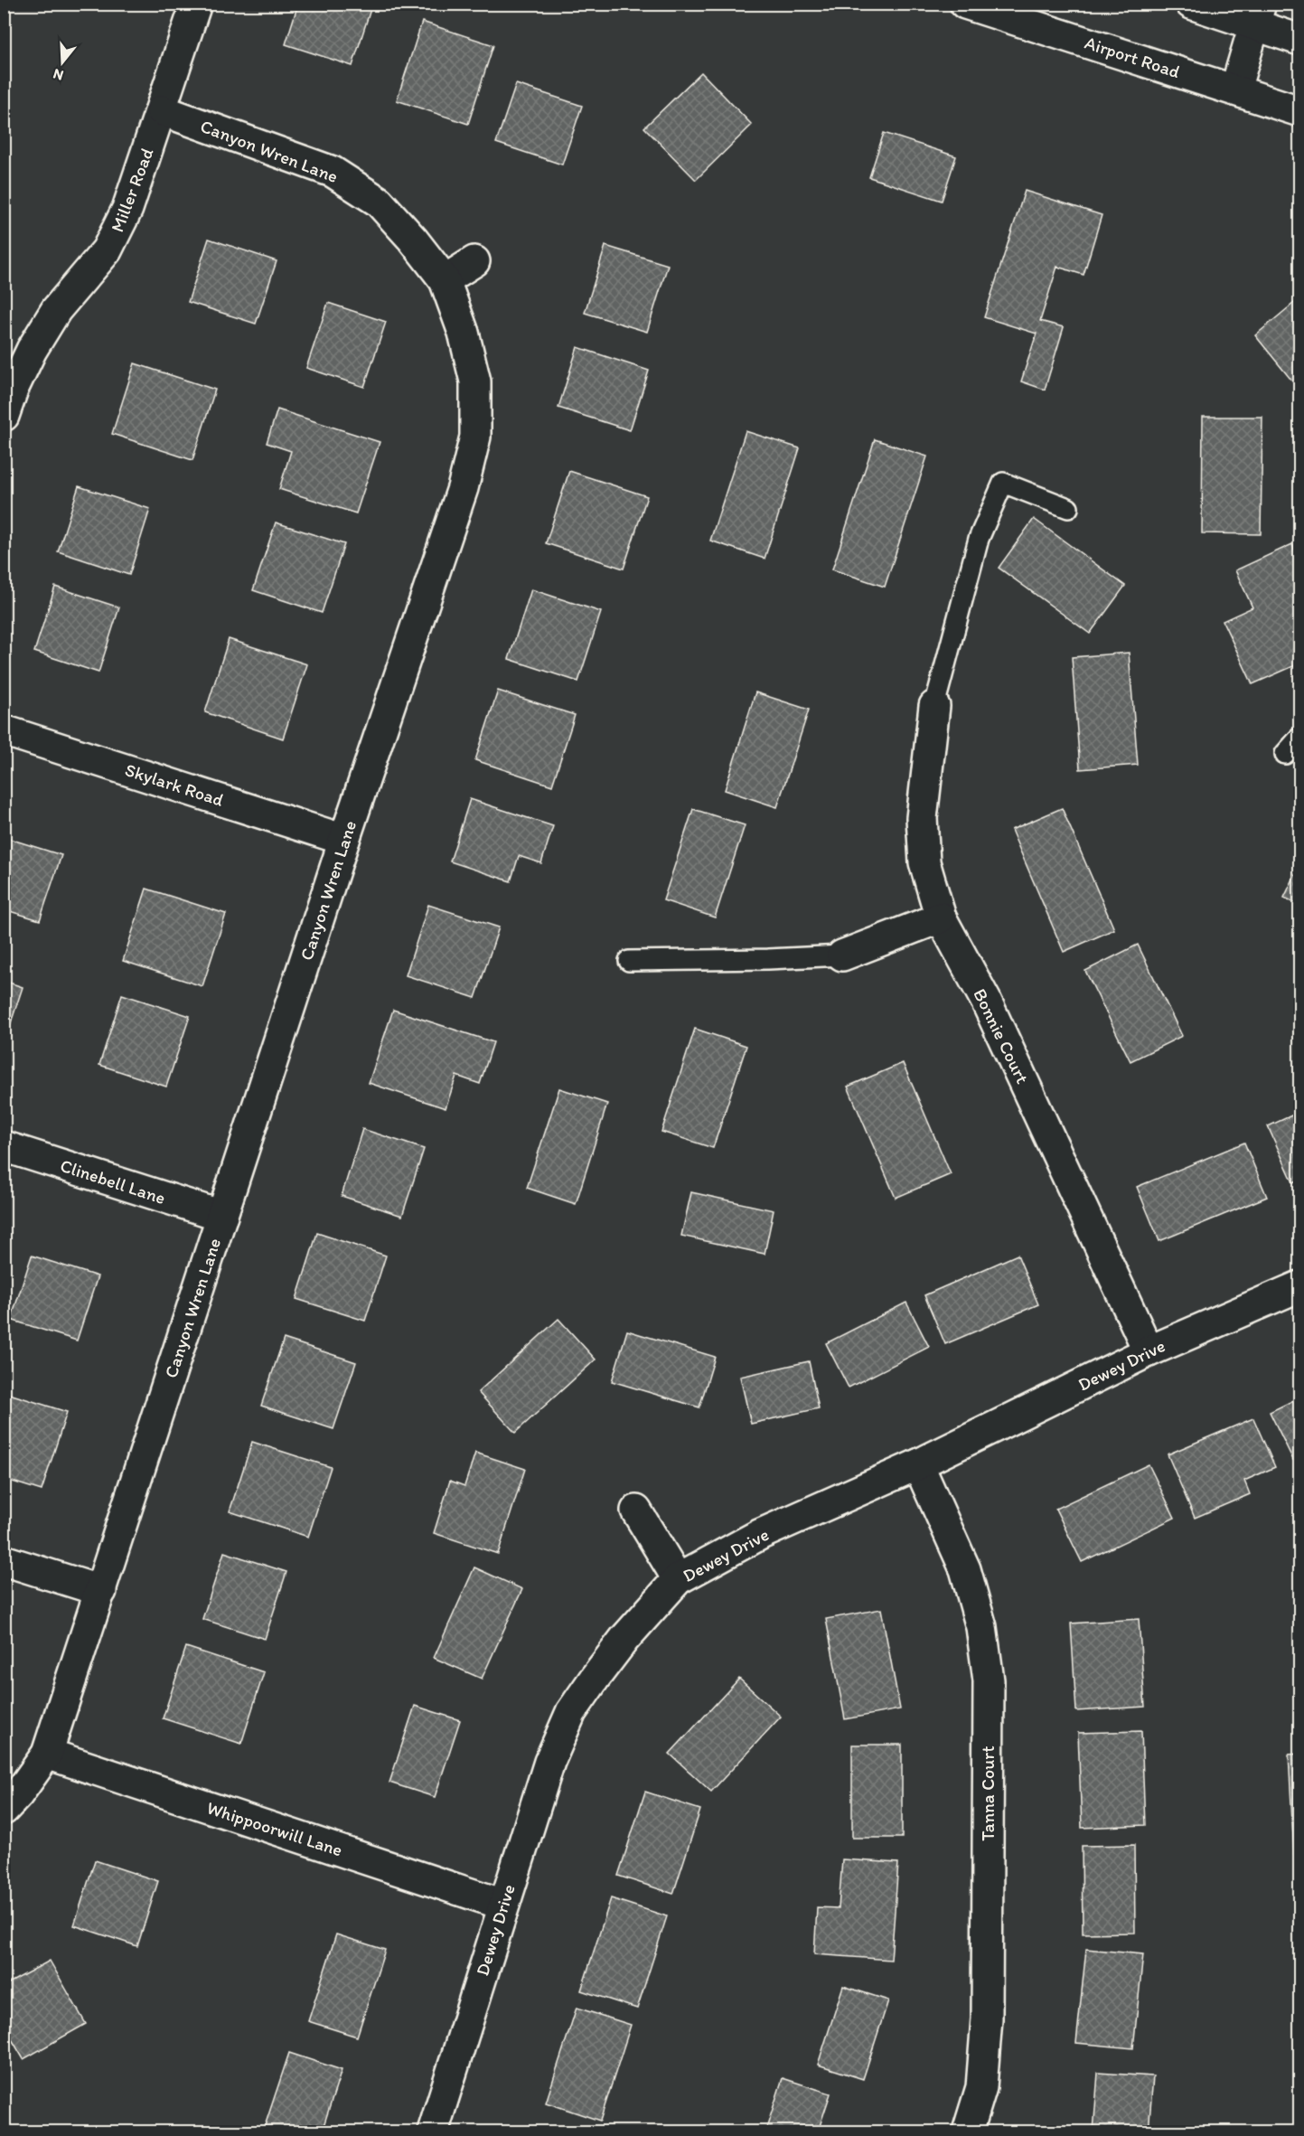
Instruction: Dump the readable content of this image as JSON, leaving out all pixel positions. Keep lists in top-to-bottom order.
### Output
{
  "streets": {
    "street": [
      "Airport Road",
      "Canyon Wren Lane",
      "Miller Road",
      "Skylark Road",
      "Bonnie Court",
      "Clinebell Lane",
      "Dewey Drive",
      "Tanna Court",
      "Whippoorwill Lane"
    ]
  },
  "crossings": [
    ["Canyon Wren Lane", "Miller Road"],
    ["Canyon Wren Lane", "Skylark Road"],
    ["Canyon Wren Lane", "Clinebell Lane"],
    ["Canyon Wren Lane", "Whippoorwill Lane"],
    ["Bonnie Court", "Dewey Drive"],
    ["Dewey Drive", "Tanna Court"],
    ["Dewey Drive", "Whippoorwill Lane"]
  ],
  "north": "bottom"
}
